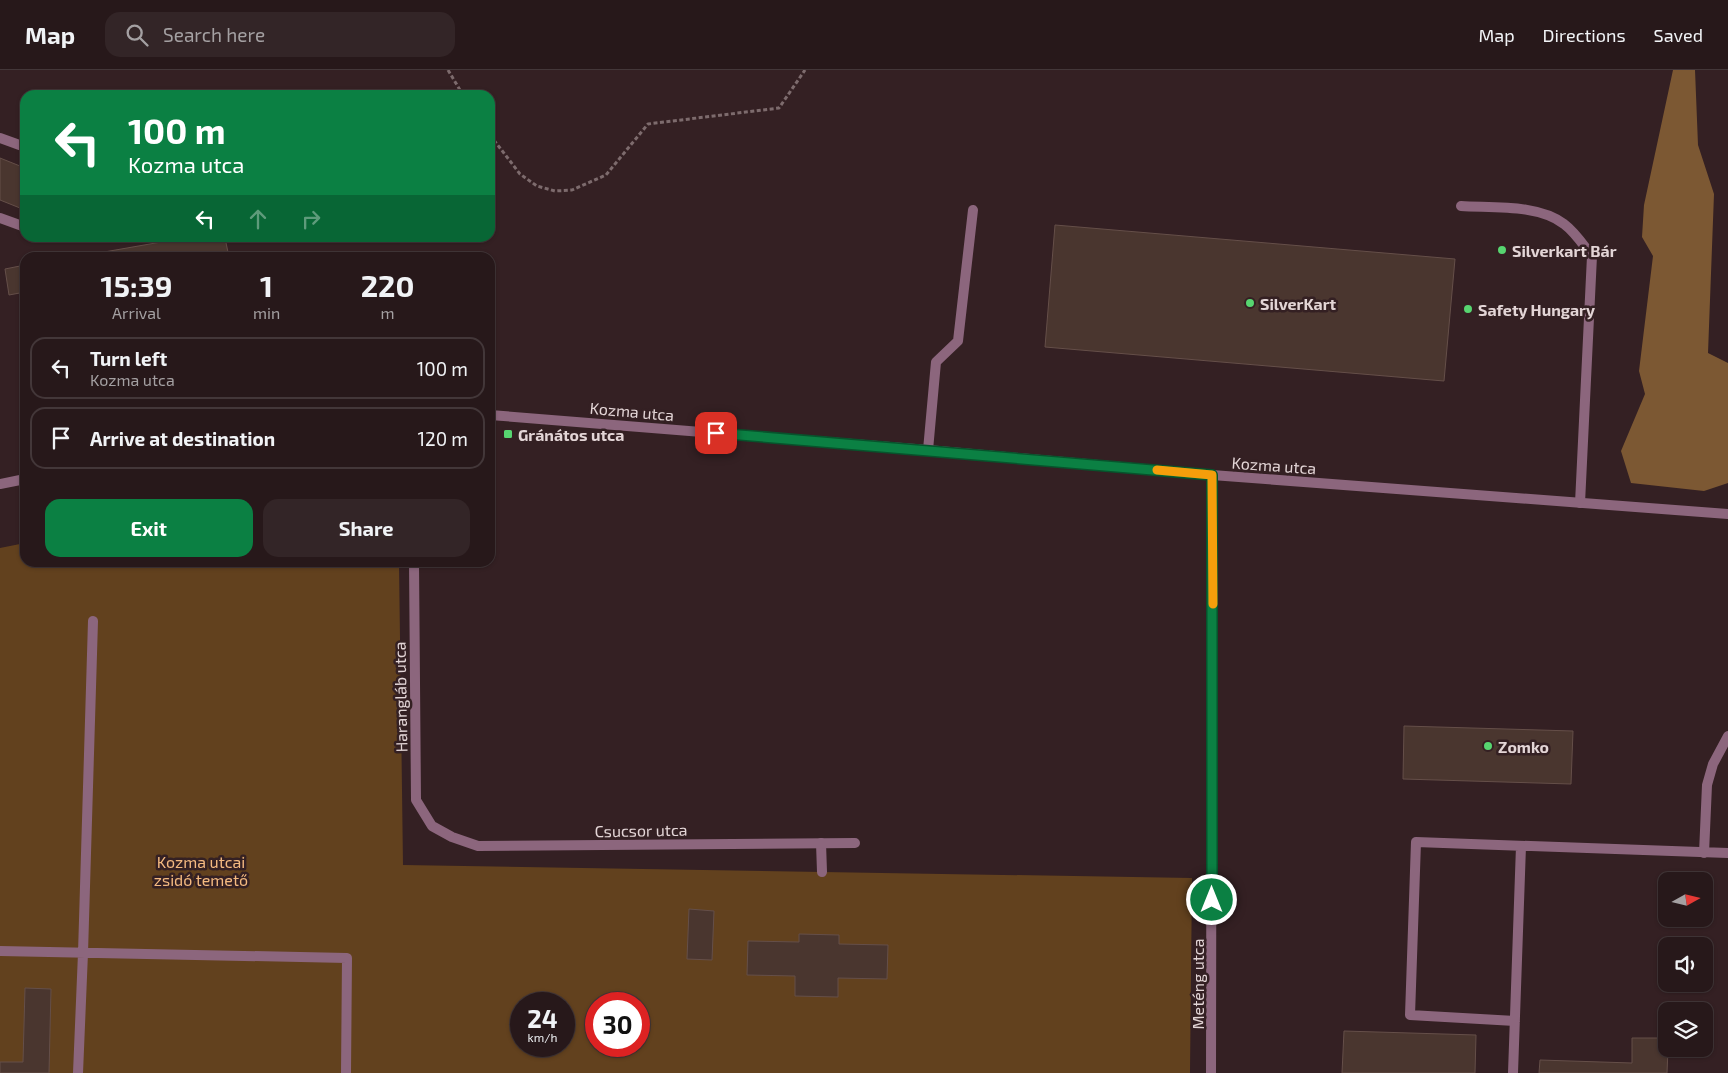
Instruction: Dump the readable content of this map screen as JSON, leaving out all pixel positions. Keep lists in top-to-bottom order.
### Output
{
  "streets": {
    "street": [
      "Kozma utca",
      "Harangláb utca",
      "Csucsor utca",
      "Meténg utca"
    ]
  },
  "crossings": [
    ["Kozma utca", "Meténg utca"],
    ["Harangláb utca", "Csucsor utca"]
  ],
  "parks": ["Kozma utcai zsidó temető"],
  "places": {
    "other": [
      "Silverkart Bár",
      "SilverKart",
      "Safety Hungary",
      "Zomko"
    ],
    "transit": ["Gránátos utca"]
  },
  "north": "right",
  "page": {
    "header": "Map",
    "search": "Search here",
    "nav": ["Map", "Directions", "Saved"],
    "turn": ["100 m", "Kozma utca"],
    "eta": [
      "15:39",
      "Arrival",
      "1",
      "min",
      "220",
      "m"
    ],
    "list": [
      {
        "name": "Turn left",
        "note": "Kozma utca",
        "value": "100 m"
      },
      {
        "name": "Arrive at destination",
        "value": "120 m"
      }
    ],
    "buttons": ["Exit", "Share"],
    "speed": "24 km/h",
    "limit": "30"
  }
}
